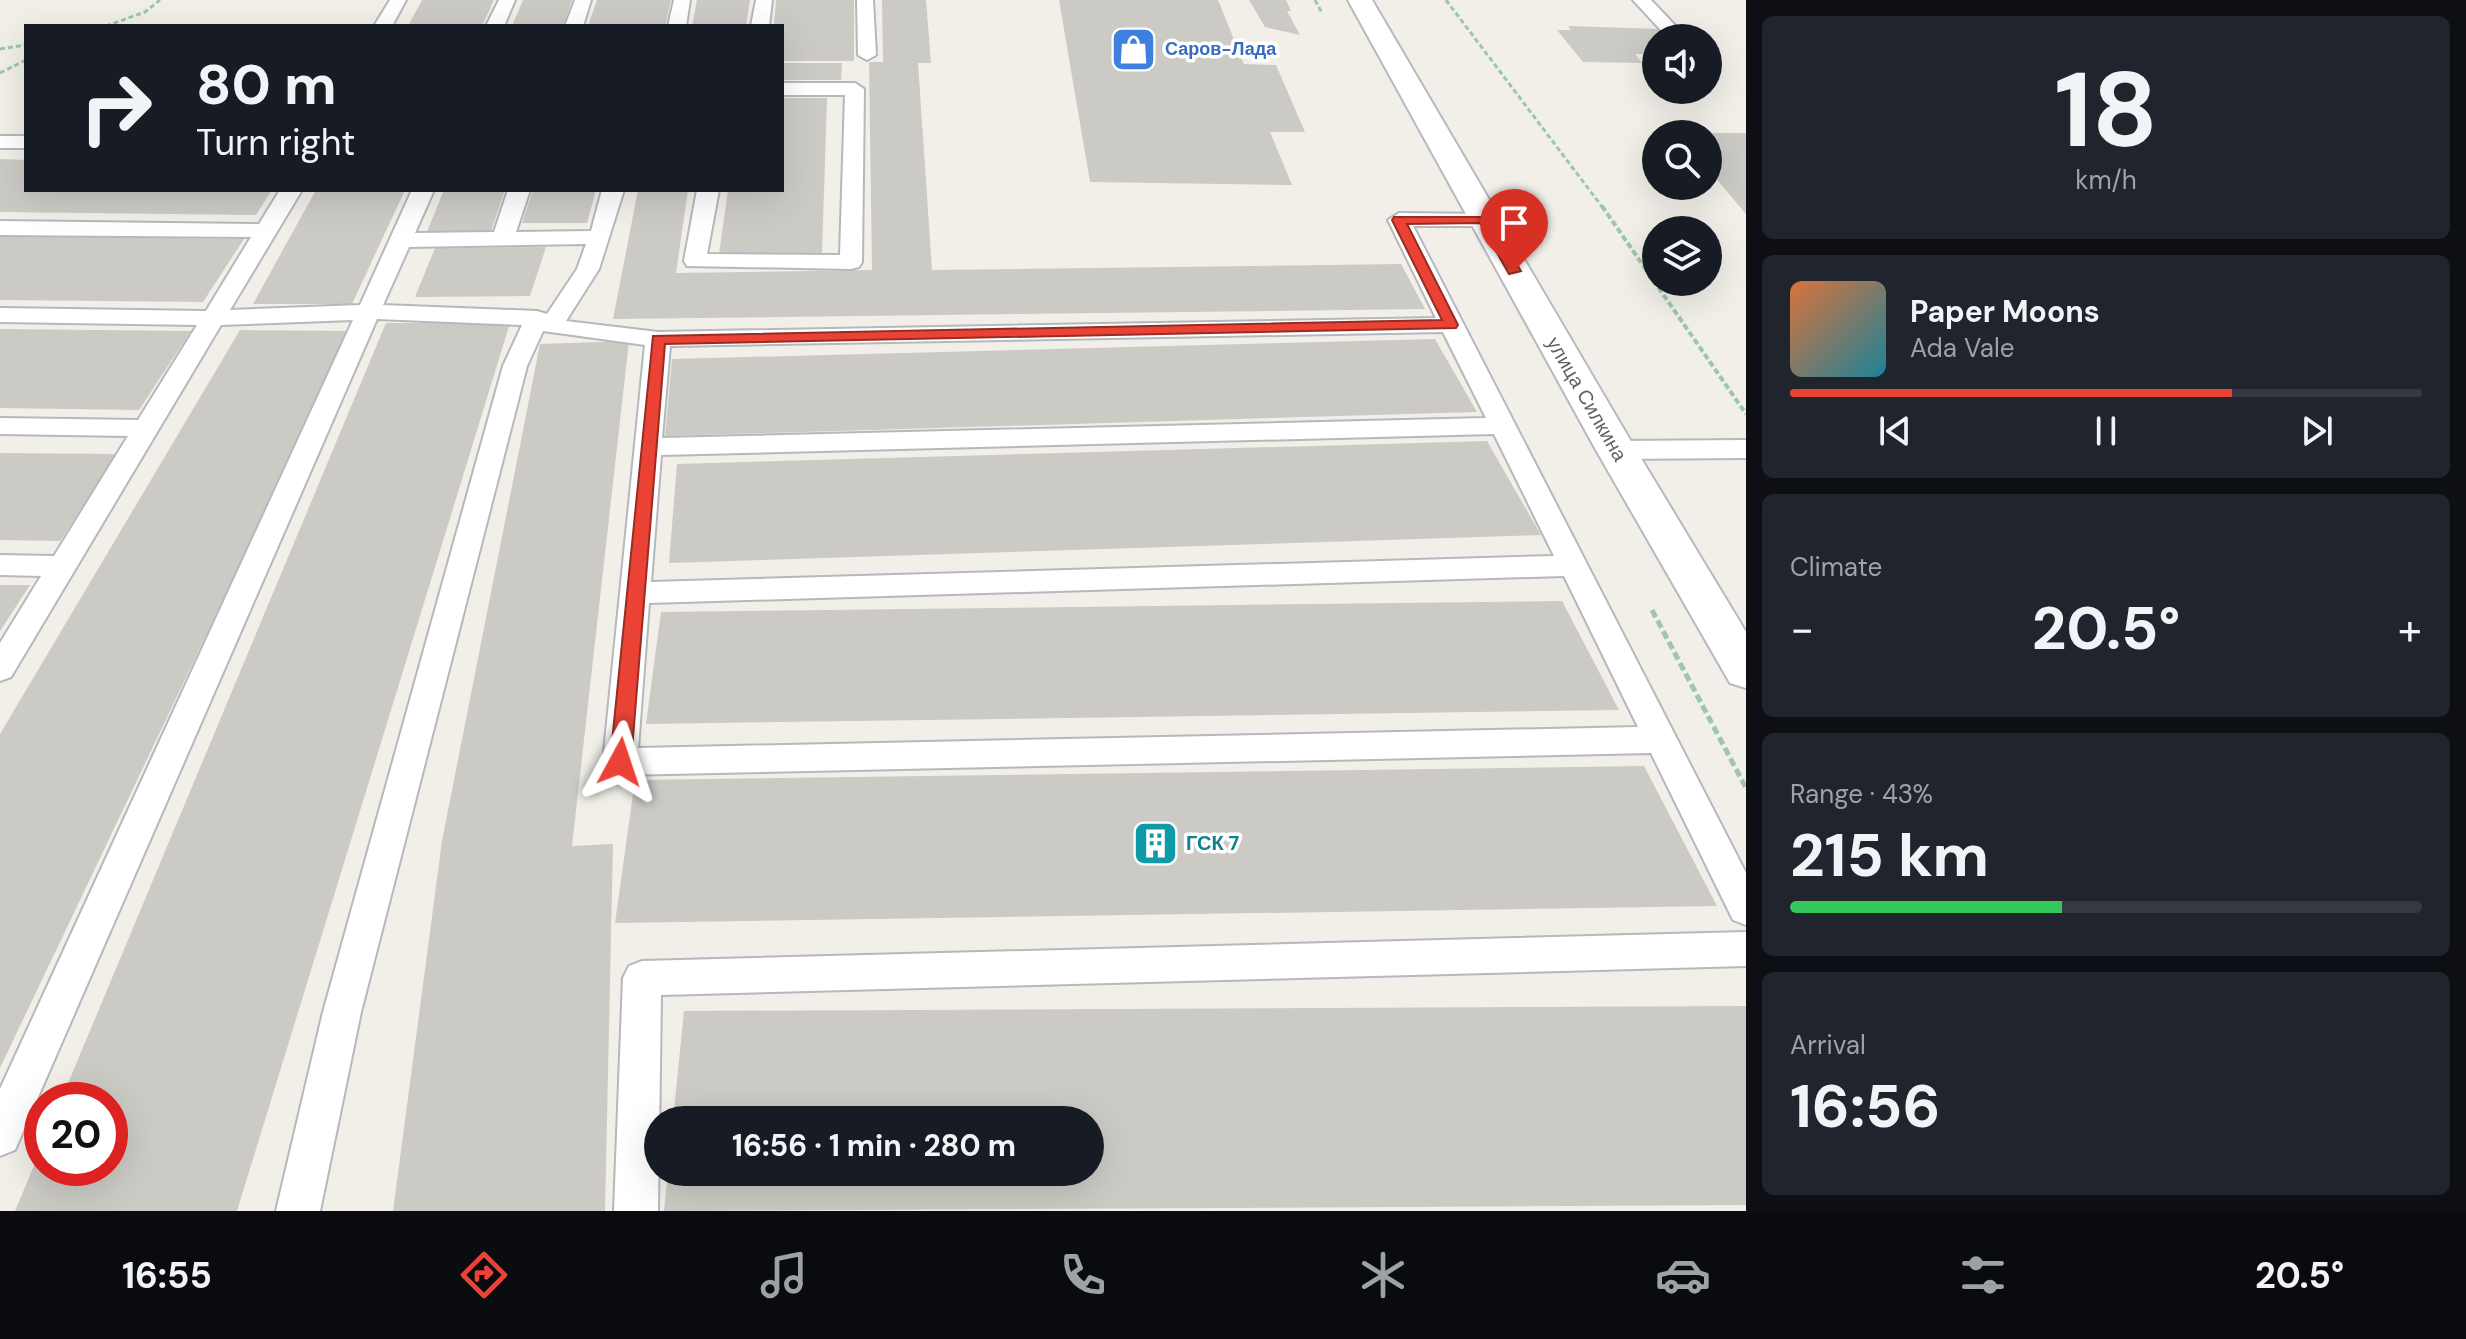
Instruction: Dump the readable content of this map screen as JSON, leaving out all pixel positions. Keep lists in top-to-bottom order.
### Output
{
  "streets": {
    "main road": ["улица Силкина"]
  },
  "places": {
    "shop": ["Саров-Лада"],
    "building": ["ГСК 7"]
  },
  "page": {
    "tile": [
      ["18", "km/h"],
      "Climate",
      ["Range · 43%", "215 km"],
      ["Arrival", "16:56"]
    ],
    "turn": ["80 m", "Turn right"],
    "song": ["Paper Moons", "Ada Vale"],
    "heat": ["−", "20.5°", "+"],
    "limit": "20",
    "trip": "16:56 · 1 min · 280 m",
    "tabs": ["16:55", "20.5°"]
  }
}
